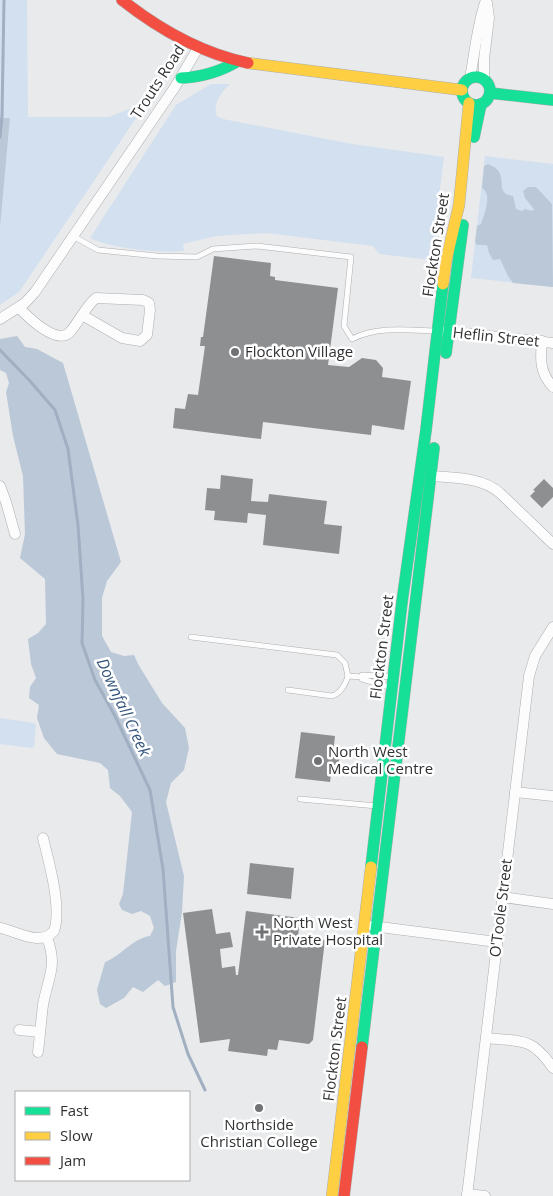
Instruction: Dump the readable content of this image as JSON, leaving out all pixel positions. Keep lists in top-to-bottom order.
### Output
{
  "streets": {
    "street": [
      "Trouts Road",
      "Flockton Street",
      "Heflin Street",
      "O'Toole Street"
    ]
  },
  "crossings": [
    ["Trouts Road", "Flockton Street"],
    ["Flockton Street", "Heflin Street"]
  ],
  "water": ["Downfall Creek"],
  "places": {
    "other": ["Flockton Village", "North West Medical Centre", "Northside Christian College"],
    "health": ["North West Private Hospital"]
  },
  "legend": ["Fast", "Slow", "Jam"]
}
